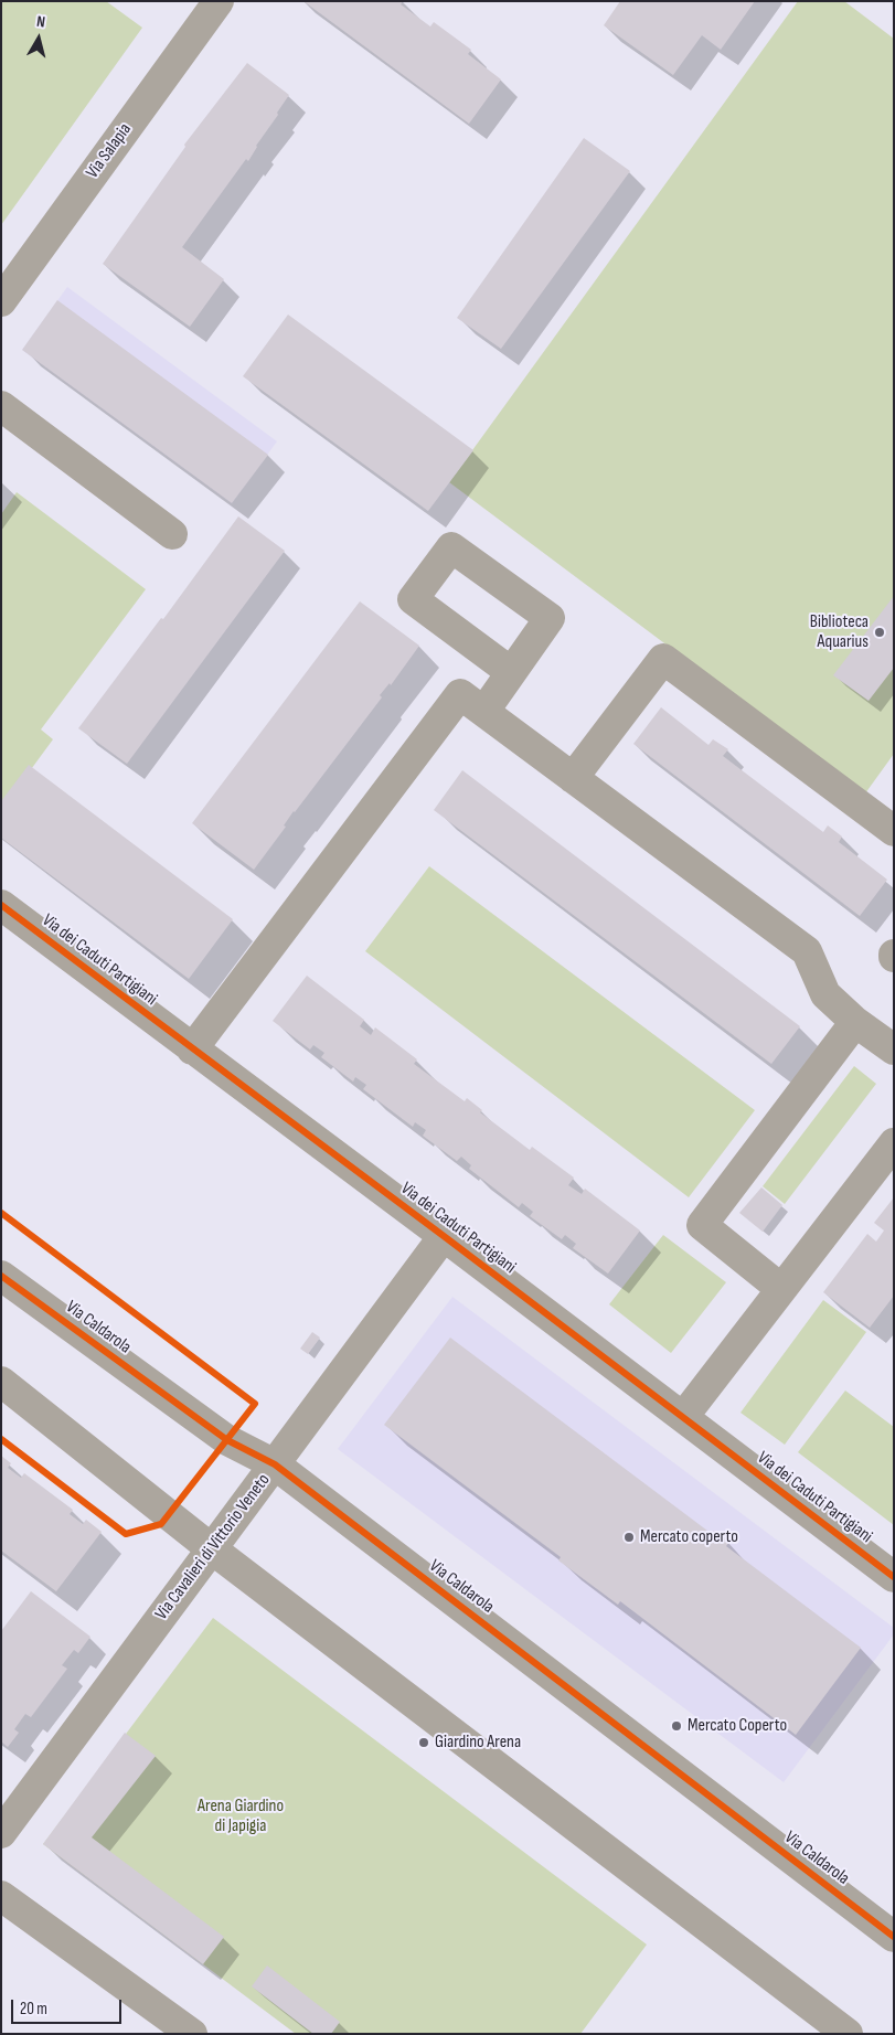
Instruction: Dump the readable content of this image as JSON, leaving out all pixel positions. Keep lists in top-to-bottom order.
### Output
{
  "streets": {
    "street": [
      "Via Salapia",
      "Via dei Caduti Partigiani",
      "Via Caldarola",
      "Via Cavalieri di Vittorio Veneto"
    ]
  },
  "crossings": [
    ["Via dei Caduti Partigiani", "Via Cavalieri di Vittorio Veneto"],
    ["Via Caldarola", "Via Cavalieri di Vittorio Veneto"]
  ],
  "parks": ["Arena Giardino di Japigia"],
  "places": [
    "Biblioteca Aquarius",
    "Mercato coperto",
    "Mercato Coperto",
    "Giardino Arena"
  ],
  "scale_bar": "20 m",
  "north": "top"
}
